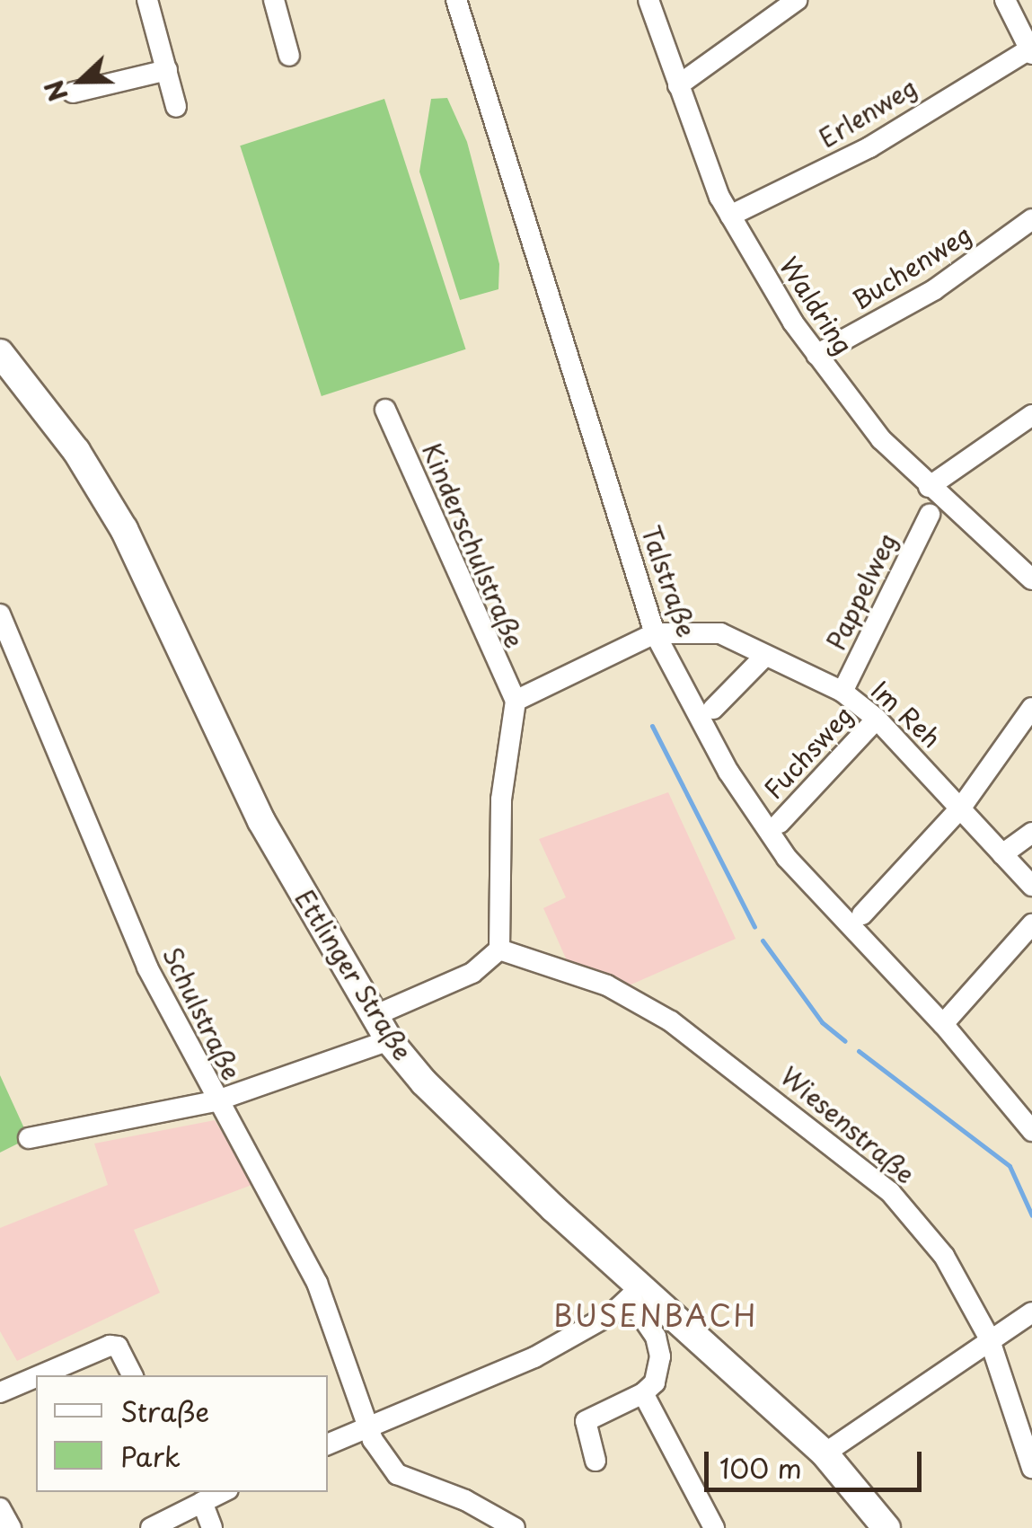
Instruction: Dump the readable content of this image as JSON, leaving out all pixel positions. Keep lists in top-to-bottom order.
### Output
{
  "streets": {
    "main road": ["Ettlinger Straße"],
    "street": [
      "Erlenweg",
      "Buchenweg",
      "Waldring",
      "Kinderschulstraße",
      "Talstraße",
      "Pappelweg",
      "Im Reh",
      "Fuchsweg",
      "Schulstraße",
      "Wiesenstraße"
    ]
  },
  "crossings": [
    ["Erlenweg", "Waldring"],
    ["Buchenweg", "Waldring"],
    ["Kinderschulstraße", "Wiesenstraße"],
    ["Talstraße", "Im Reh"],
    ["Pappelweg", "Im Reh"],
    ["Im Reh", "Fuchsweg"]
  ],
  "districts": ["BUSENBACH"],
  "legend": ["Straße", "Park"],
  "scale_bar": "100 m",
  "north": "left"
}
